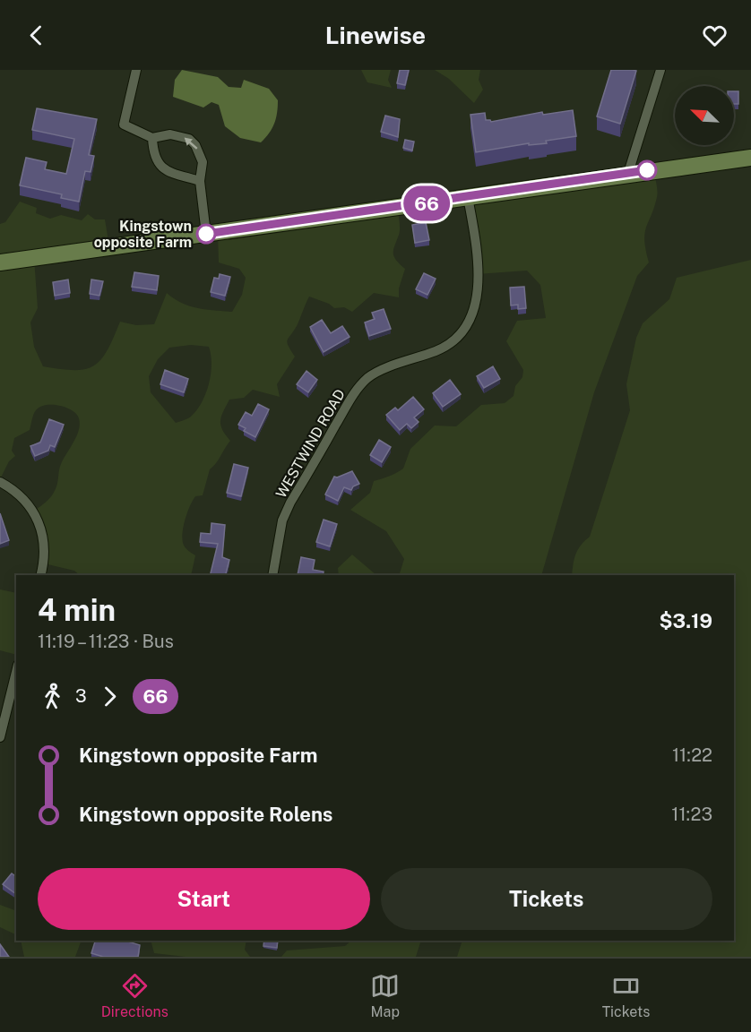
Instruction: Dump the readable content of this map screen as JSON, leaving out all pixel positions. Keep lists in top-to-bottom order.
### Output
{
  "streets": {
    "street": ["WESTWIND ROAD"]
  },
  "places": ["Kingstown opposite Farm"],
  "lines": ["bus line 66"],
  "north": "top left",
  "page": {
    "header": "Linewise",
    "on_map": "66",
    "heading": ["4 min", "11:19 – 11:23 · Bus", "$3.19"],
    "legs": ["3", "66"],
    "list": [
      {
        "name": "Kingstown opposite Farm",
        "value": "11:22"
      },
      {
        "name": "Kingstown opposite Rolens",
        "value": "11:23"
      }
    ],
    "buttons": ["Start", "Tickets"],
    "tabs": ["Directions", "Map", "Tickets"]
  }
}
